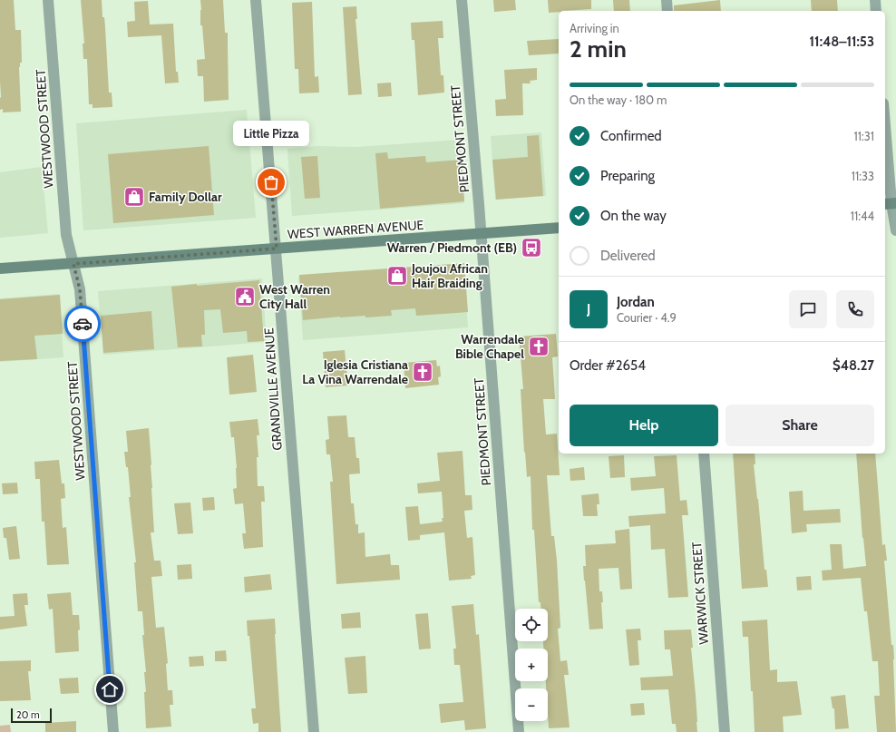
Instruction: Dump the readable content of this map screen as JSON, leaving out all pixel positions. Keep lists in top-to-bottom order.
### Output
{
  "streets": {
    "main road": ["WEST WARREN AVENUE"],
    "street": [
      "WESTWOOD STREET",
      "PIEDMONT STREET",
      "GRANDVILLE AVENUE",
      "WARWICK STREET"
    ]
  },
  "crossings": [
    ["WESTWOOD STREET", "WEST WARREN AVENUE"],
    ["PIEDMONT STREET", "WEST WARREN AVENUE"],
    ["WEST WARREN AVENUE", "GRANDVILLE AVENUE"]
  ],
  "places": {
    "other": ["Little Pizza"],
    "shop": ["Family Dollar", "Joujou African Hair Braiding"],
    "bus stop": ["Warren / Piedmont (EB)"],
    "public building": ["West Warren City Hall"],
    "church": ["Warrendale Bible Chapel", "Iglesia Cristiana La Vina Warrendale"]
  },
  "scale_bar": "20 m",
  "page": {
    "heading": ["2 min", "Arriving in", "11:48–11:53"],
    "panel": [
      "Jordan",
      "Courier · 4.9",
      "Order #2654",
      "$48.27"
    ],
    "bar": "On the way · 180 m",
    "list": [
      ["Confirmed", "11:31"],
      ["Preparing", "11:33"],
      ["On the way", "11:44"],
      "Delivered"
    ],
    "bubble": "Little Pizza",
    "round": "J",
    "buttons": ["Help", "Share"],
    "map_buttons": ["+", "−"],
    "scale": "20 m"
  }
}
